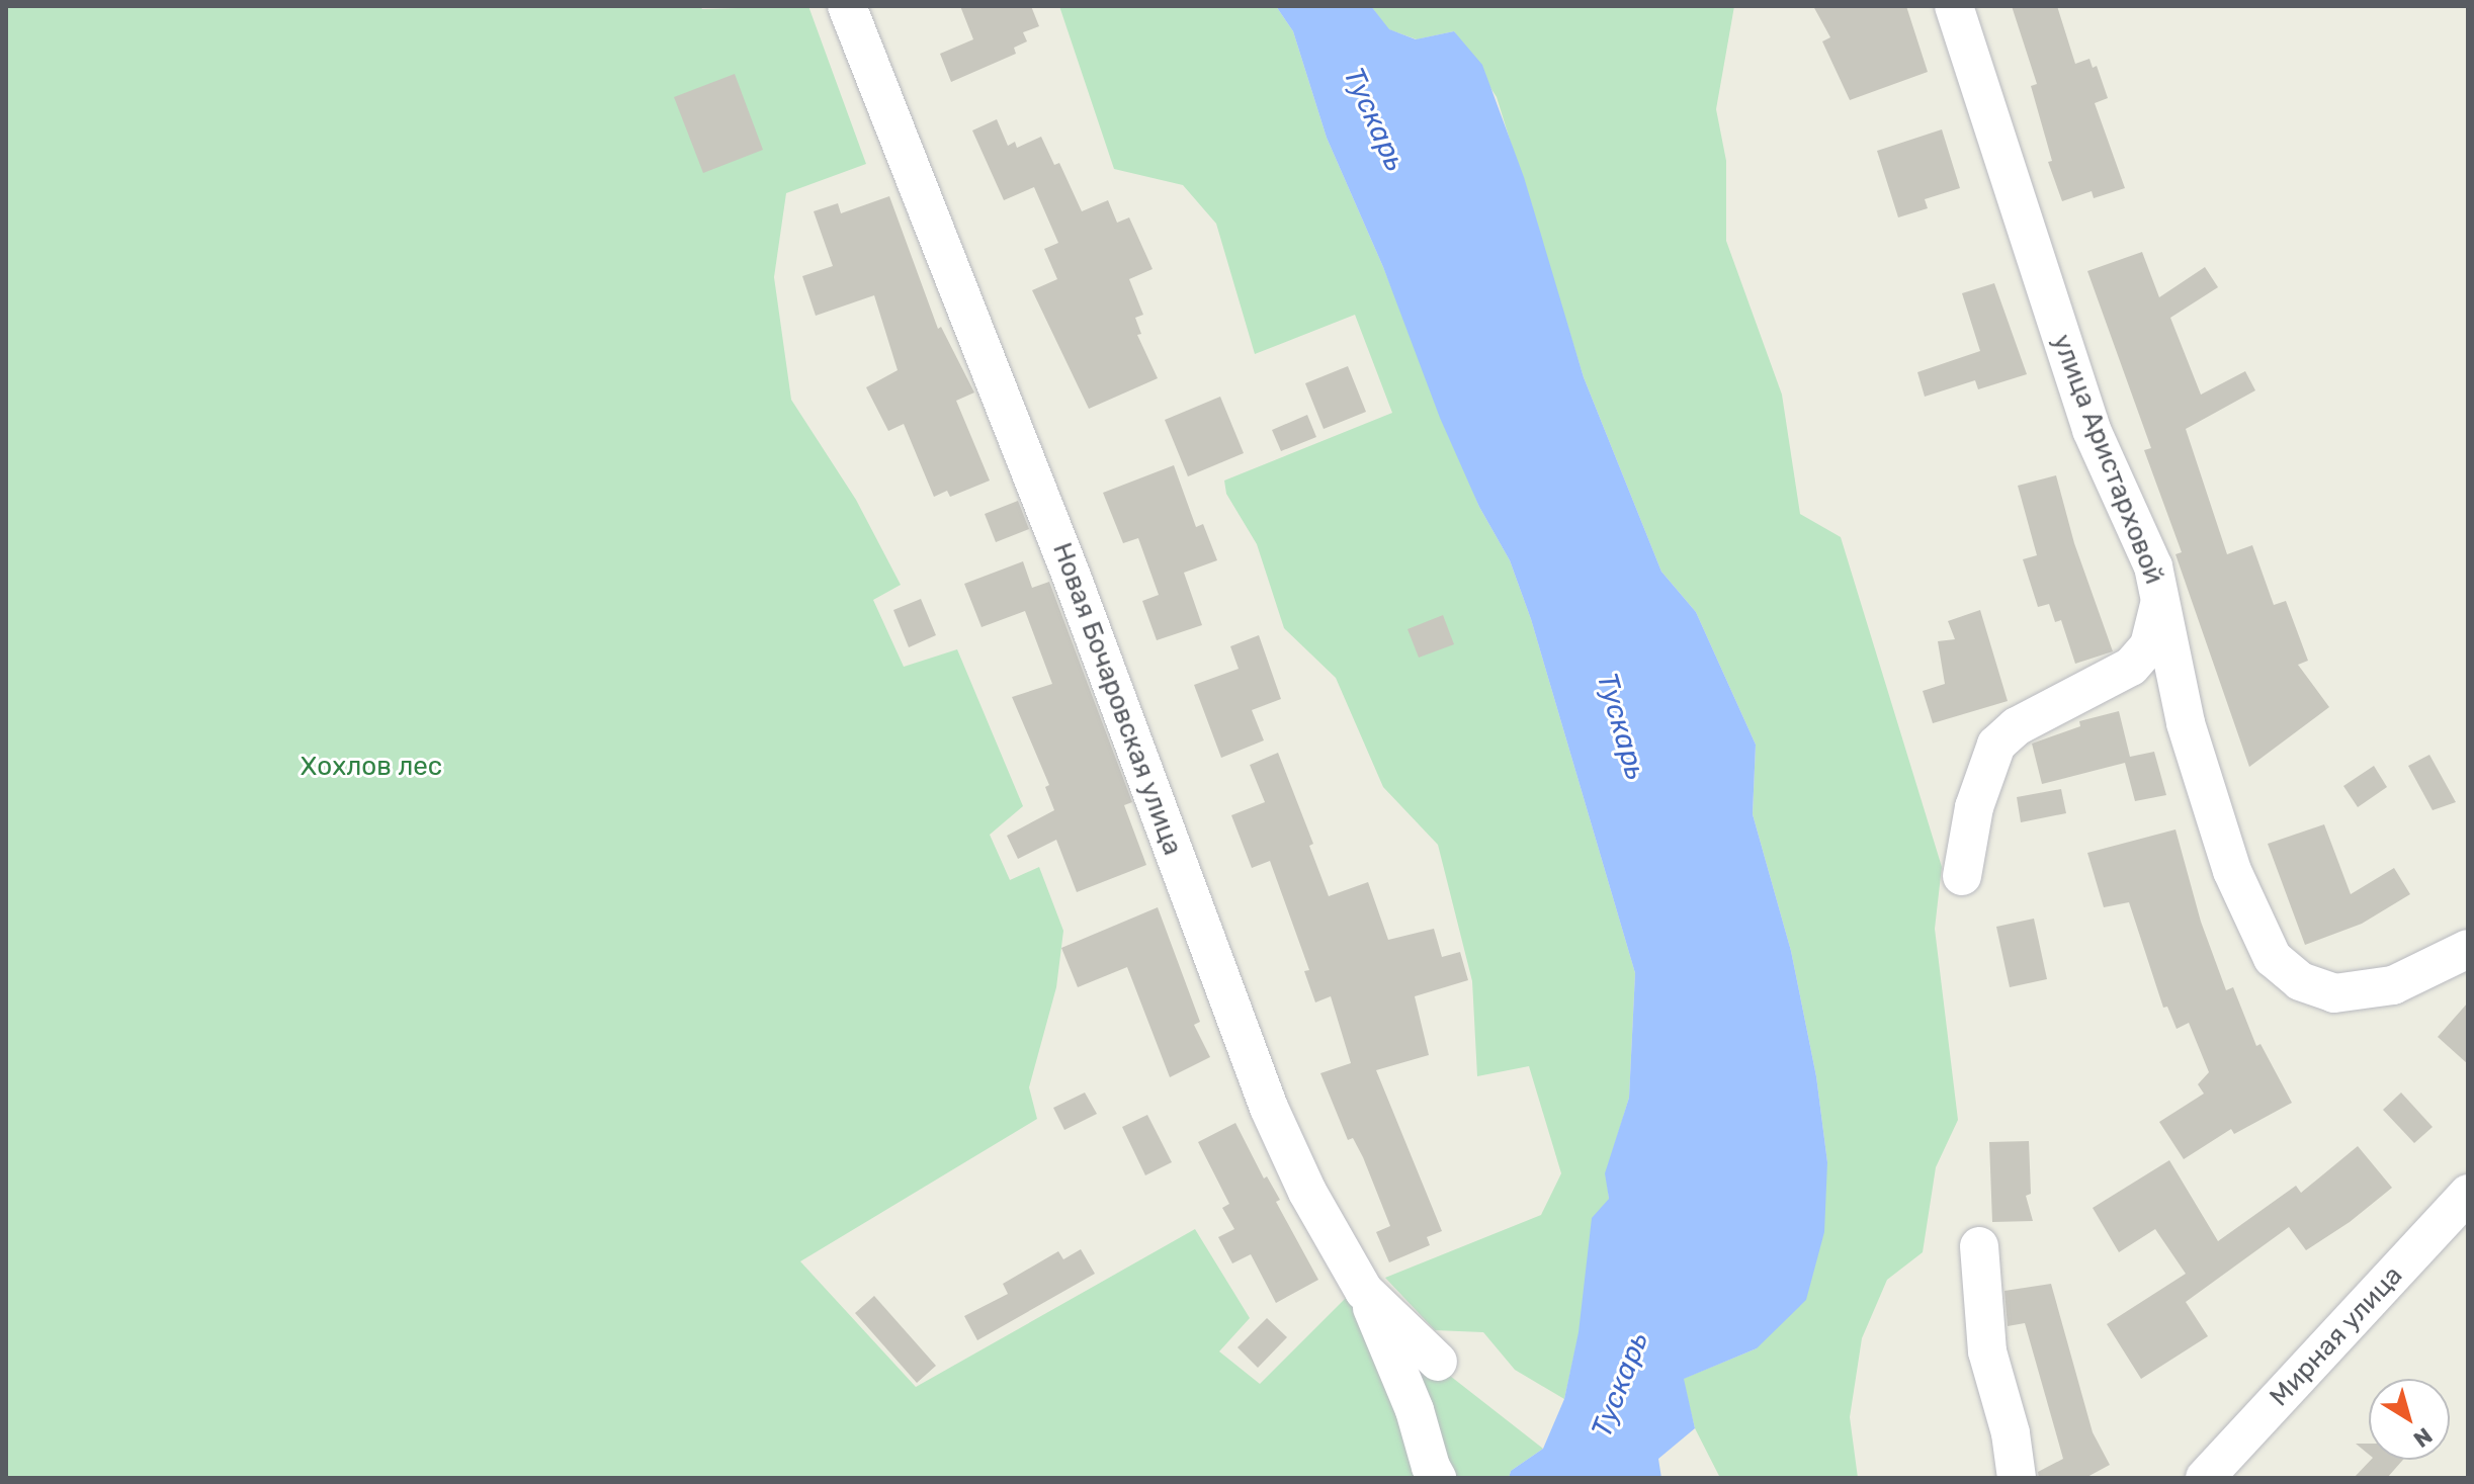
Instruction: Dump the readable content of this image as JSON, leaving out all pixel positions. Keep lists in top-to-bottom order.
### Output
{
  "streets": {
    "street": ["улица Аристарховой", "Новая Бочаровская улица", "Мирная улица"]
  },
  "water": ["Тускарь"],
  "parks": ["Хохлов лес"],
  "north": "bottom right"
}
